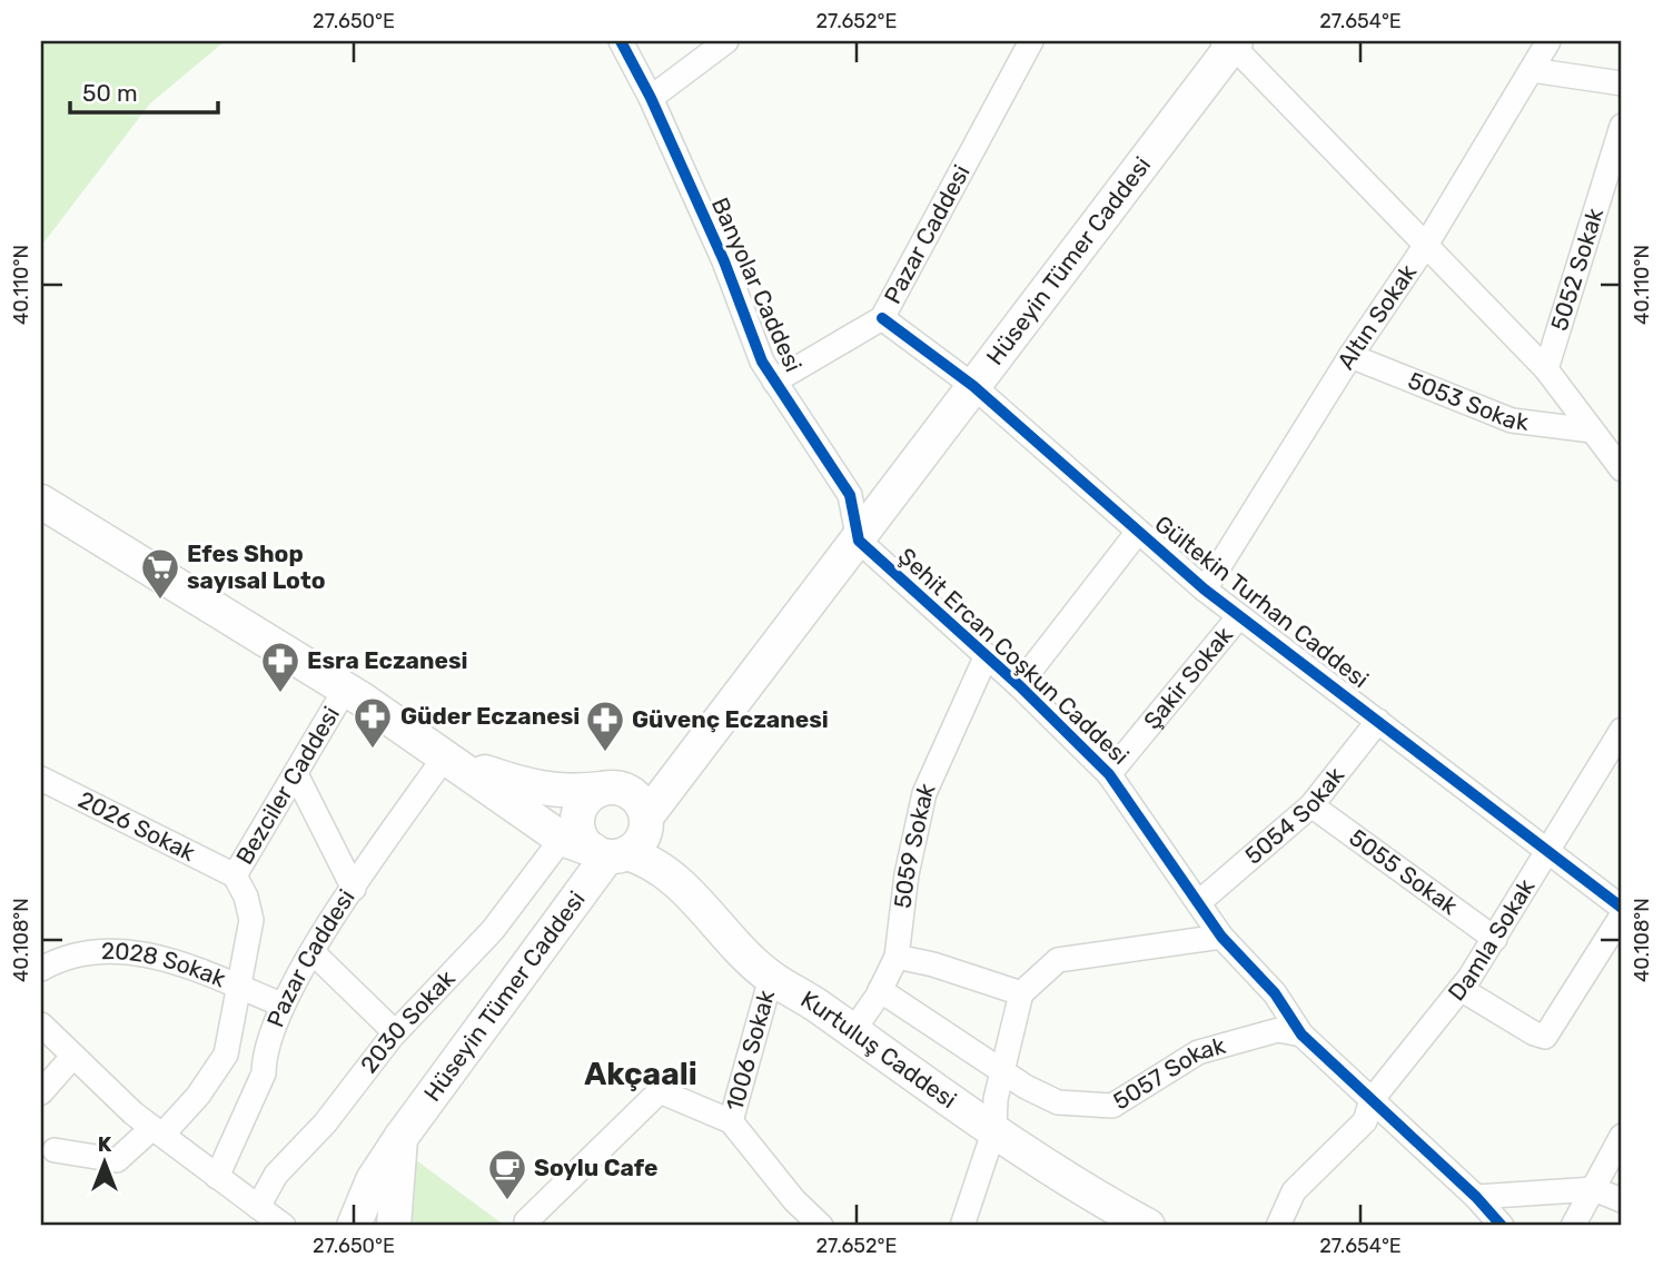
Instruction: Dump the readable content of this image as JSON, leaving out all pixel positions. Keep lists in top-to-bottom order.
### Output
{
  "streets": {
    "main road": ["Hüseyin Tümer Caddesi", "Kurtuluş Caddesi"],
    "street": [
      "Pazar Caddesi",
      "5052 Sokak",
      "Banyolar Caddesi",
      "Altın Sokak",
      "5053 Sokak",
      "Gültekin Turhan Caddesi",
      "Şehit Ercan Coşkun Caddesi",
      "Şakir Sokak",
      "Bezciler Caddesi",
      "5054 Sokak",
      "2026 Sokak",
      "5059 Sokak",
      "5055 Sokak",
      "Damla Sokak",
      "2028 Sokak",
      "2030 Sokak",
      "1006 Sokak",
      "5057 Sokak"
    ]
  },
  "crossings": [
    ["Pazar Caddesi", "Banyolar Caddesi"],
    ["Pazar Caddesi", "Gültekin Turhan Caddesi"],
    ["Pazar Caddesi", "2028 Sokak"],
    ["Pazar Caddesi", "Kurtuluş Caddesi"],
    ["Hüseyin Tümer Caddesi", "Banyolar Caddesi"],
    ["Hüseyin Tümer Caddesi", "Gültekin Turhan Caddesi"],
    ["Hüseyin Tümer Caddesi", "Şehit Ercan Coşkun Caddesi"],
    ["Hüseyin Tümer Caddesi", "Kurtuluş Caddesi"],
    ["Banyolar Caddesi", "Şehit Ercan Coşkun Caddesi"],
    ["Altın Sokak", "5053 Sokak"],
    ["Altın Sokak", "Gültekin Turhan Caddesi"],
    ["Gültekin Turhan Caddesi", "Şakir Sokak"],
    ["Gültekin Turhan Caddesi", "5054 Sokak"],
    ["Gültekin Turhan Caddesi", "Damla Sokak"],
    ["Şehit Ercan Coşkun Caddesi", "Şakir Sokak"],
    ["Şehit Ercan Coşkun Caddesi", "5054 Sokak"],
    ["Şehit Ercan Coşkun Caddesi", "5059 Sokak"],
    ["Şehit Ercan Coşkun Caddesi", "Damla Sokak"],
    ["Şehit Ercan Coşkun Caddesi", "5057 Sokak"],
    ["Bezciler Caddesi", "2026 Sokak"],
    ["Bezciler Caddesi", "2028 Sokak"],
    ["5054 Sokak", "5055 Sokak"],
    ["5059 Sokak", "Kurtuluş Caddesi"],
    ["5059 Sokak", "5057 Sokak"],
    ["5055 Sokak", "Damla Sokak"],
    ["2030 Sokak", "Kurtuluş Caddesi"],
    ["1006 Sokak", "Kurtuluş Caddesi"]
  ],
  "districts": ["Akçaali"],
  "places": {
    "supermarket": ["Efes Shop sayısal Loto"],
    "pharmacy": ["Esra Eczanesi", "Güder Eczanesi", "Güvenç Eczanesi"],
    "cafe": ["Soylu Cafe"]
  },
  "scale_bar": "50 m",
  "north": "top",
  "coordinates": [
    "27.650°E",
    "27.652°E",
    "27.654°E",
    "40.110°N",
    "40.108°N"
  ]
}
